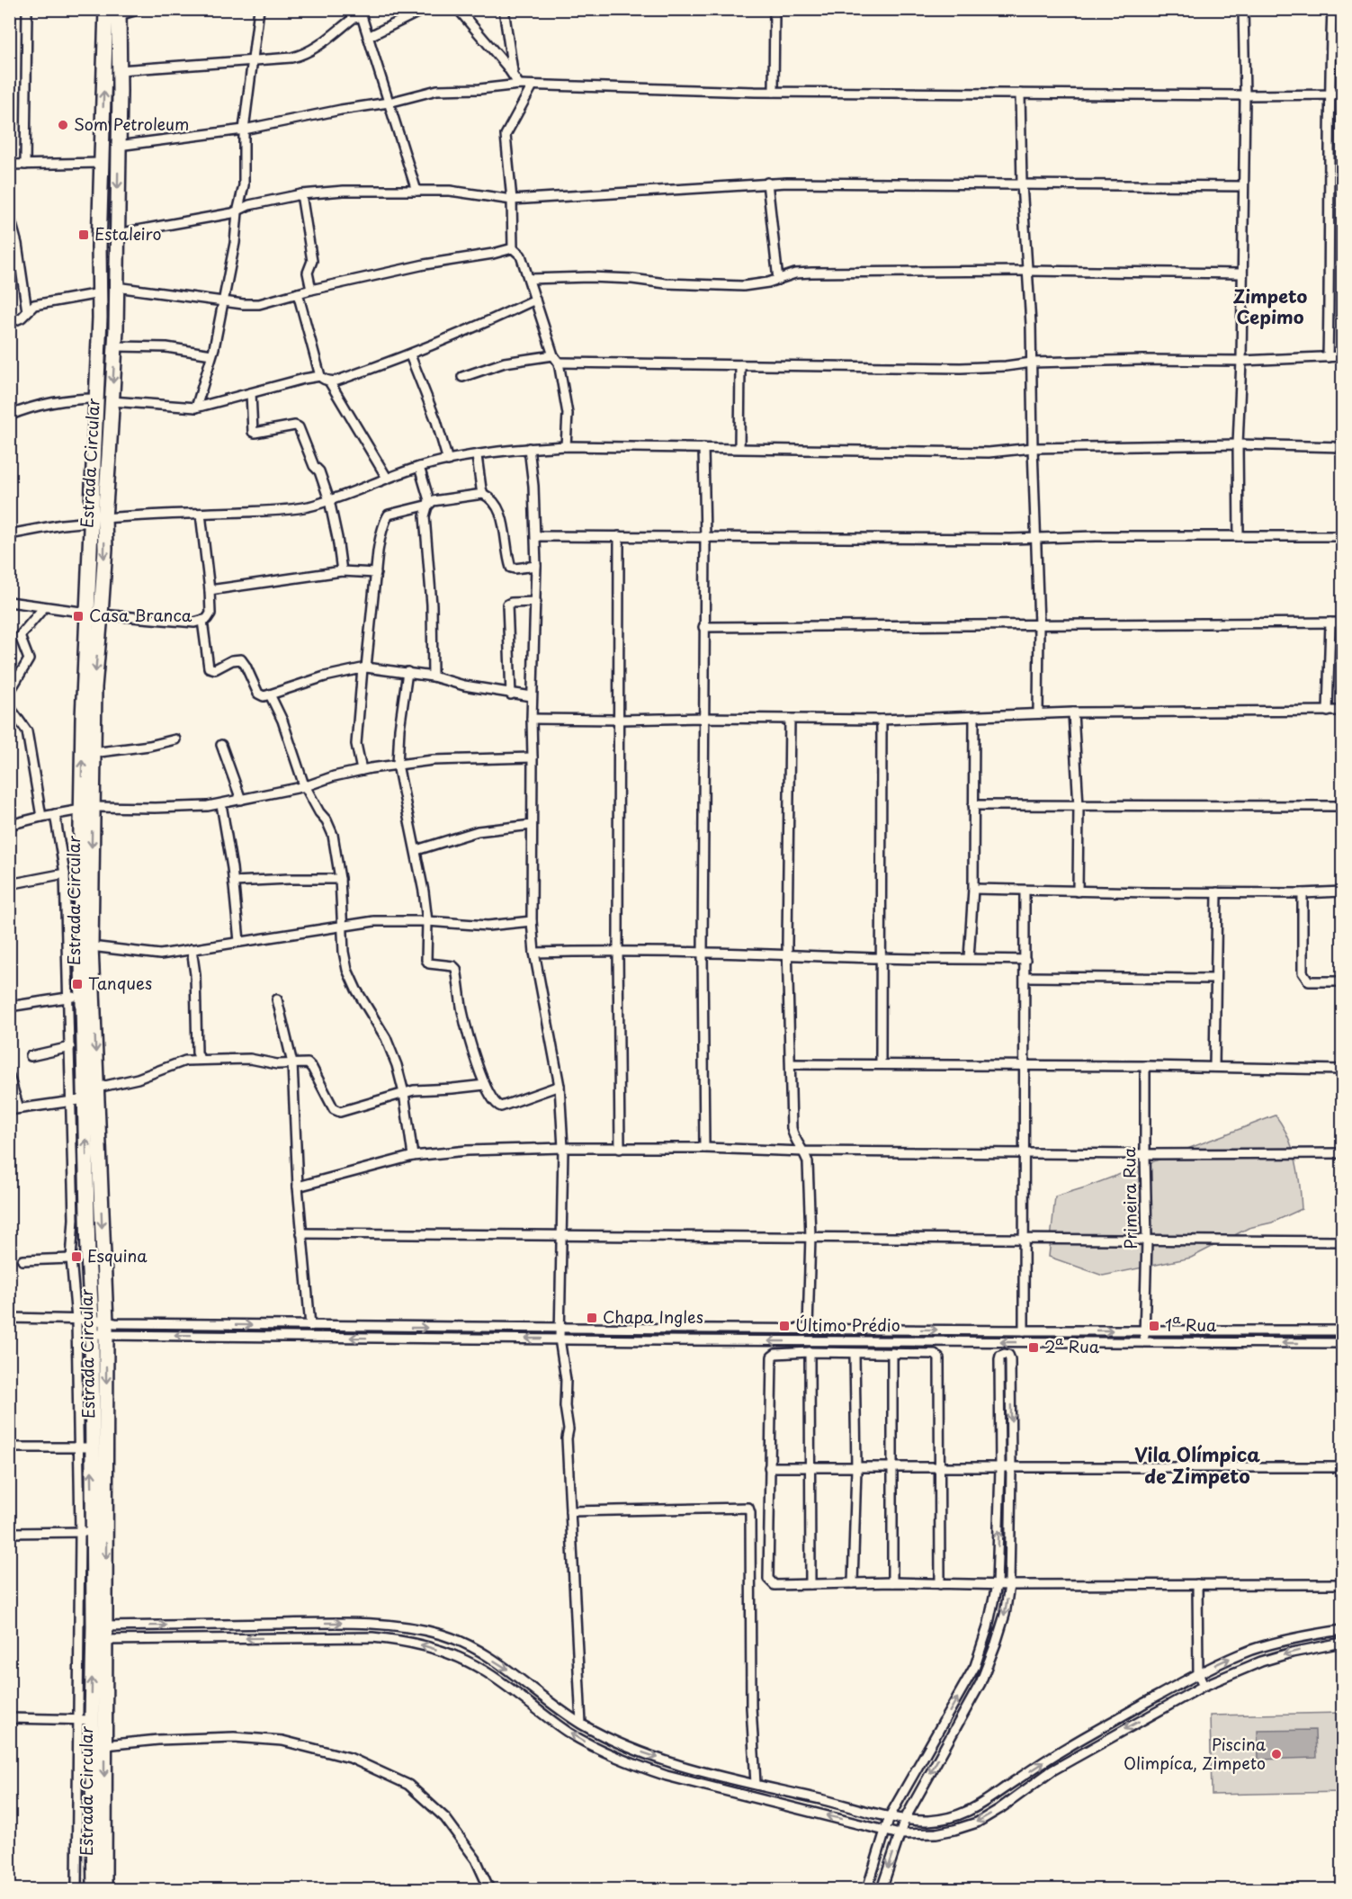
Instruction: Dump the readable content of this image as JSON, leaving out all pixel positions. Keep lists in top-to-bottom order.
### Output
{
  "streets": {
    "main road": ["Estrada Circular"],
    "street": ["Primeira Rua"]
  },
  "districts": ["Zimpeto Cepimo", "Vila Olímpica de Zimpeto"],
  "places": {
    "other": ["Som Petroleum", "Piscina Olimpíca, Zimpeto"],
    "transit": [
      "Estaleiro",
      "Casa Branca",
      "Tanques",
      "Esquina",
      "Chapa Ingles",
      "Último Prédio",
      "1ª Rua",
      "2ª Rua"
    ]
  }
}
